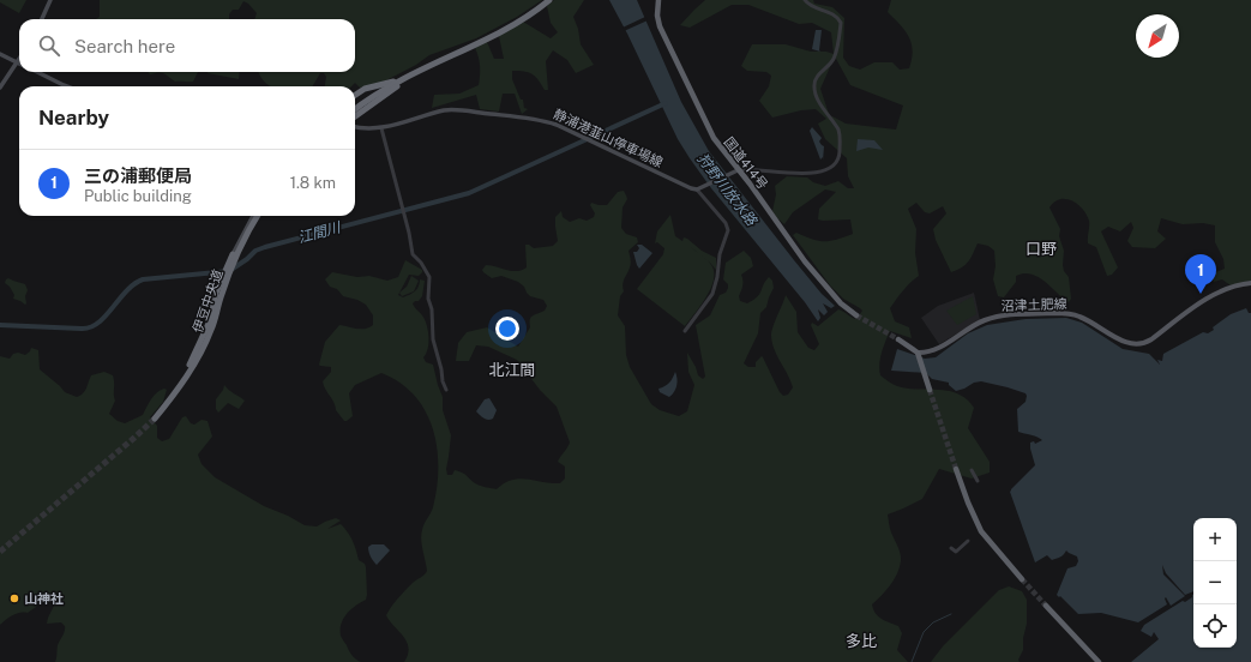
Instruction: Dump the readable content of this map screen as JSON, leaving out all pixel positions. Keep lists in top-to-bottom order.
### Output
{
  "streets": {
    "highway": ["国道414号", "伊豆中央道"],
    "main road": ["静浦港韮山停車場線", "沼津土肥線"]
  },
  "districts": ["口野", "北江間", "多比"],
  "water": ["狩野川放水路", "江間川"],
  "places": ["山神社"],
  "north": "bottom left",
  "page": {
    "search": "Search here",
    "heading": "Nearby",
    "list": [
      {
        "mark": "1",
        "name": "三の浦郵便局",
        "note": "Public building",
        "value": "1.8 km"
      }
    ],
    "pins": "1",
    "map_buttons": ["+", "−"]
  }
}
